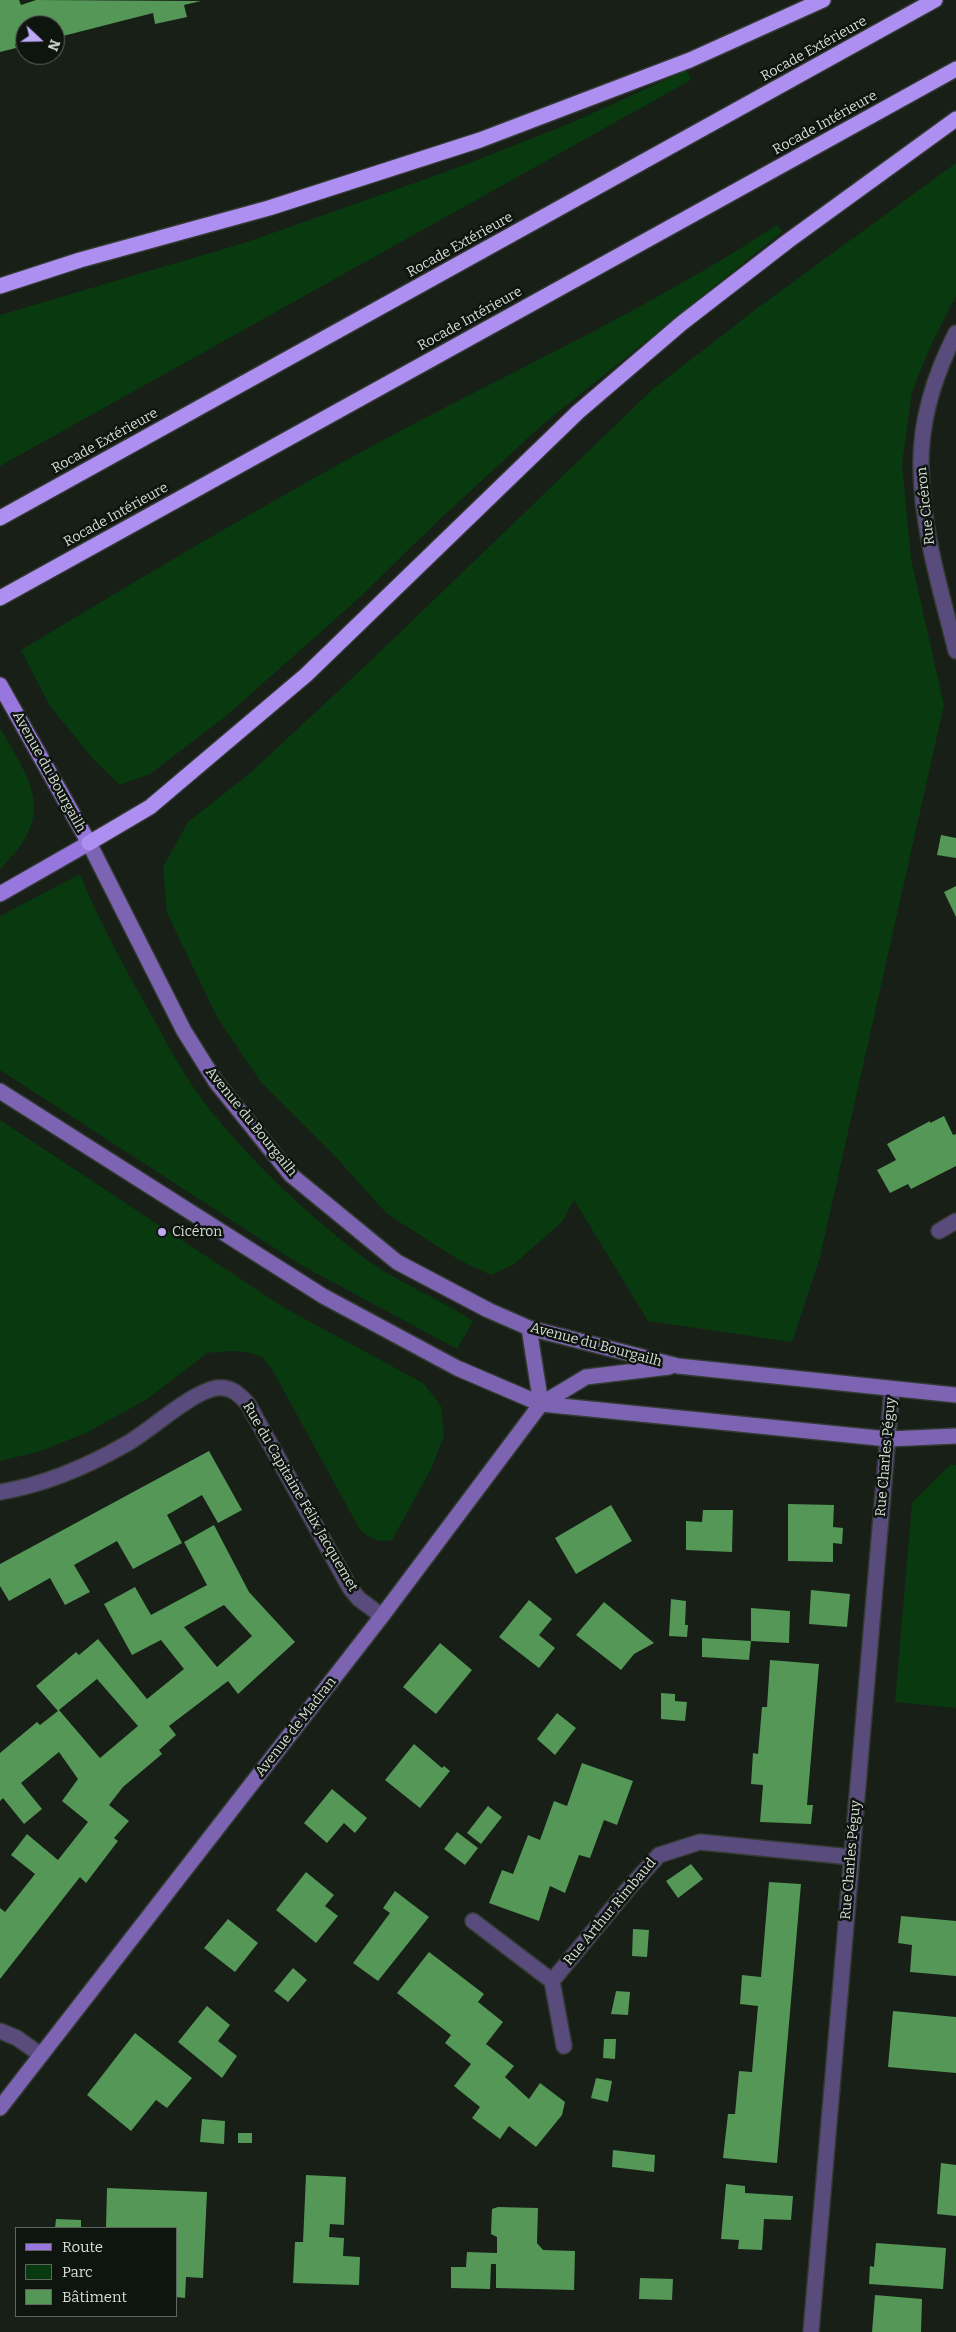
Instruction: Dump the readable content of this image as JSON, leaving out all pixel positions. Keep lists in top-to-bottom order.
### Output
{
  "streets": {
    "highway": ["Rocade Extérieure", "Rocade Intérieure"],
    "main road": ["Avenue du Bourgailh", "Avenue de Madran"],
    "street": [
      "Rue Cicéron",
      "Rue Charles Péguy",
      "Rue du Capitaine Félix Jacquemet",
      "Rue Arthur Rimbaud"
    ]
  },
  "crossings": [
    ["Avenue du Bourgailh", "Rue Charles Péguy"],
    ["Avenue du Bourgailh", "Avenue de Madran"],
    ["Rue Charles Péguy", "Rue Arthur Rimbaud"],
    ["Rue du Capitaine Félix Jacquemet", "Avenue de Madran"]
  ],
  "places": ["Cicéron"],
  "legend": ["Route", "Parc", "Bâtiment"],
  "north": "right"
}
